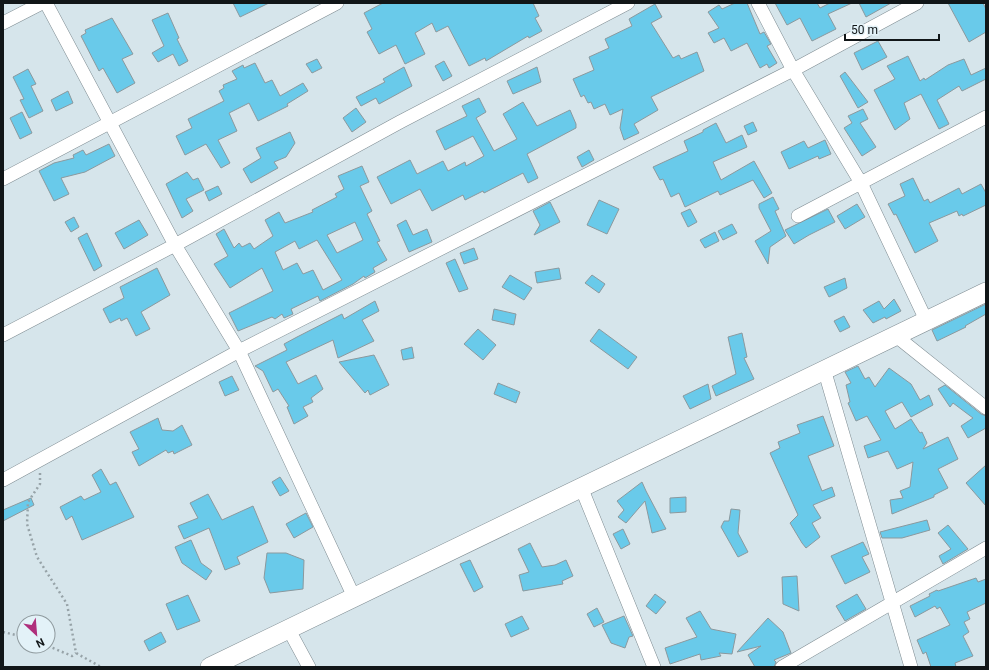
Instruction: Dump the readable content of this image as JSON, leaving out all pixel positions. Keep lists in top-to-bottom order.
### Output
{
  "scale_bar": "50 m",
  "north": "bottom right"
}
